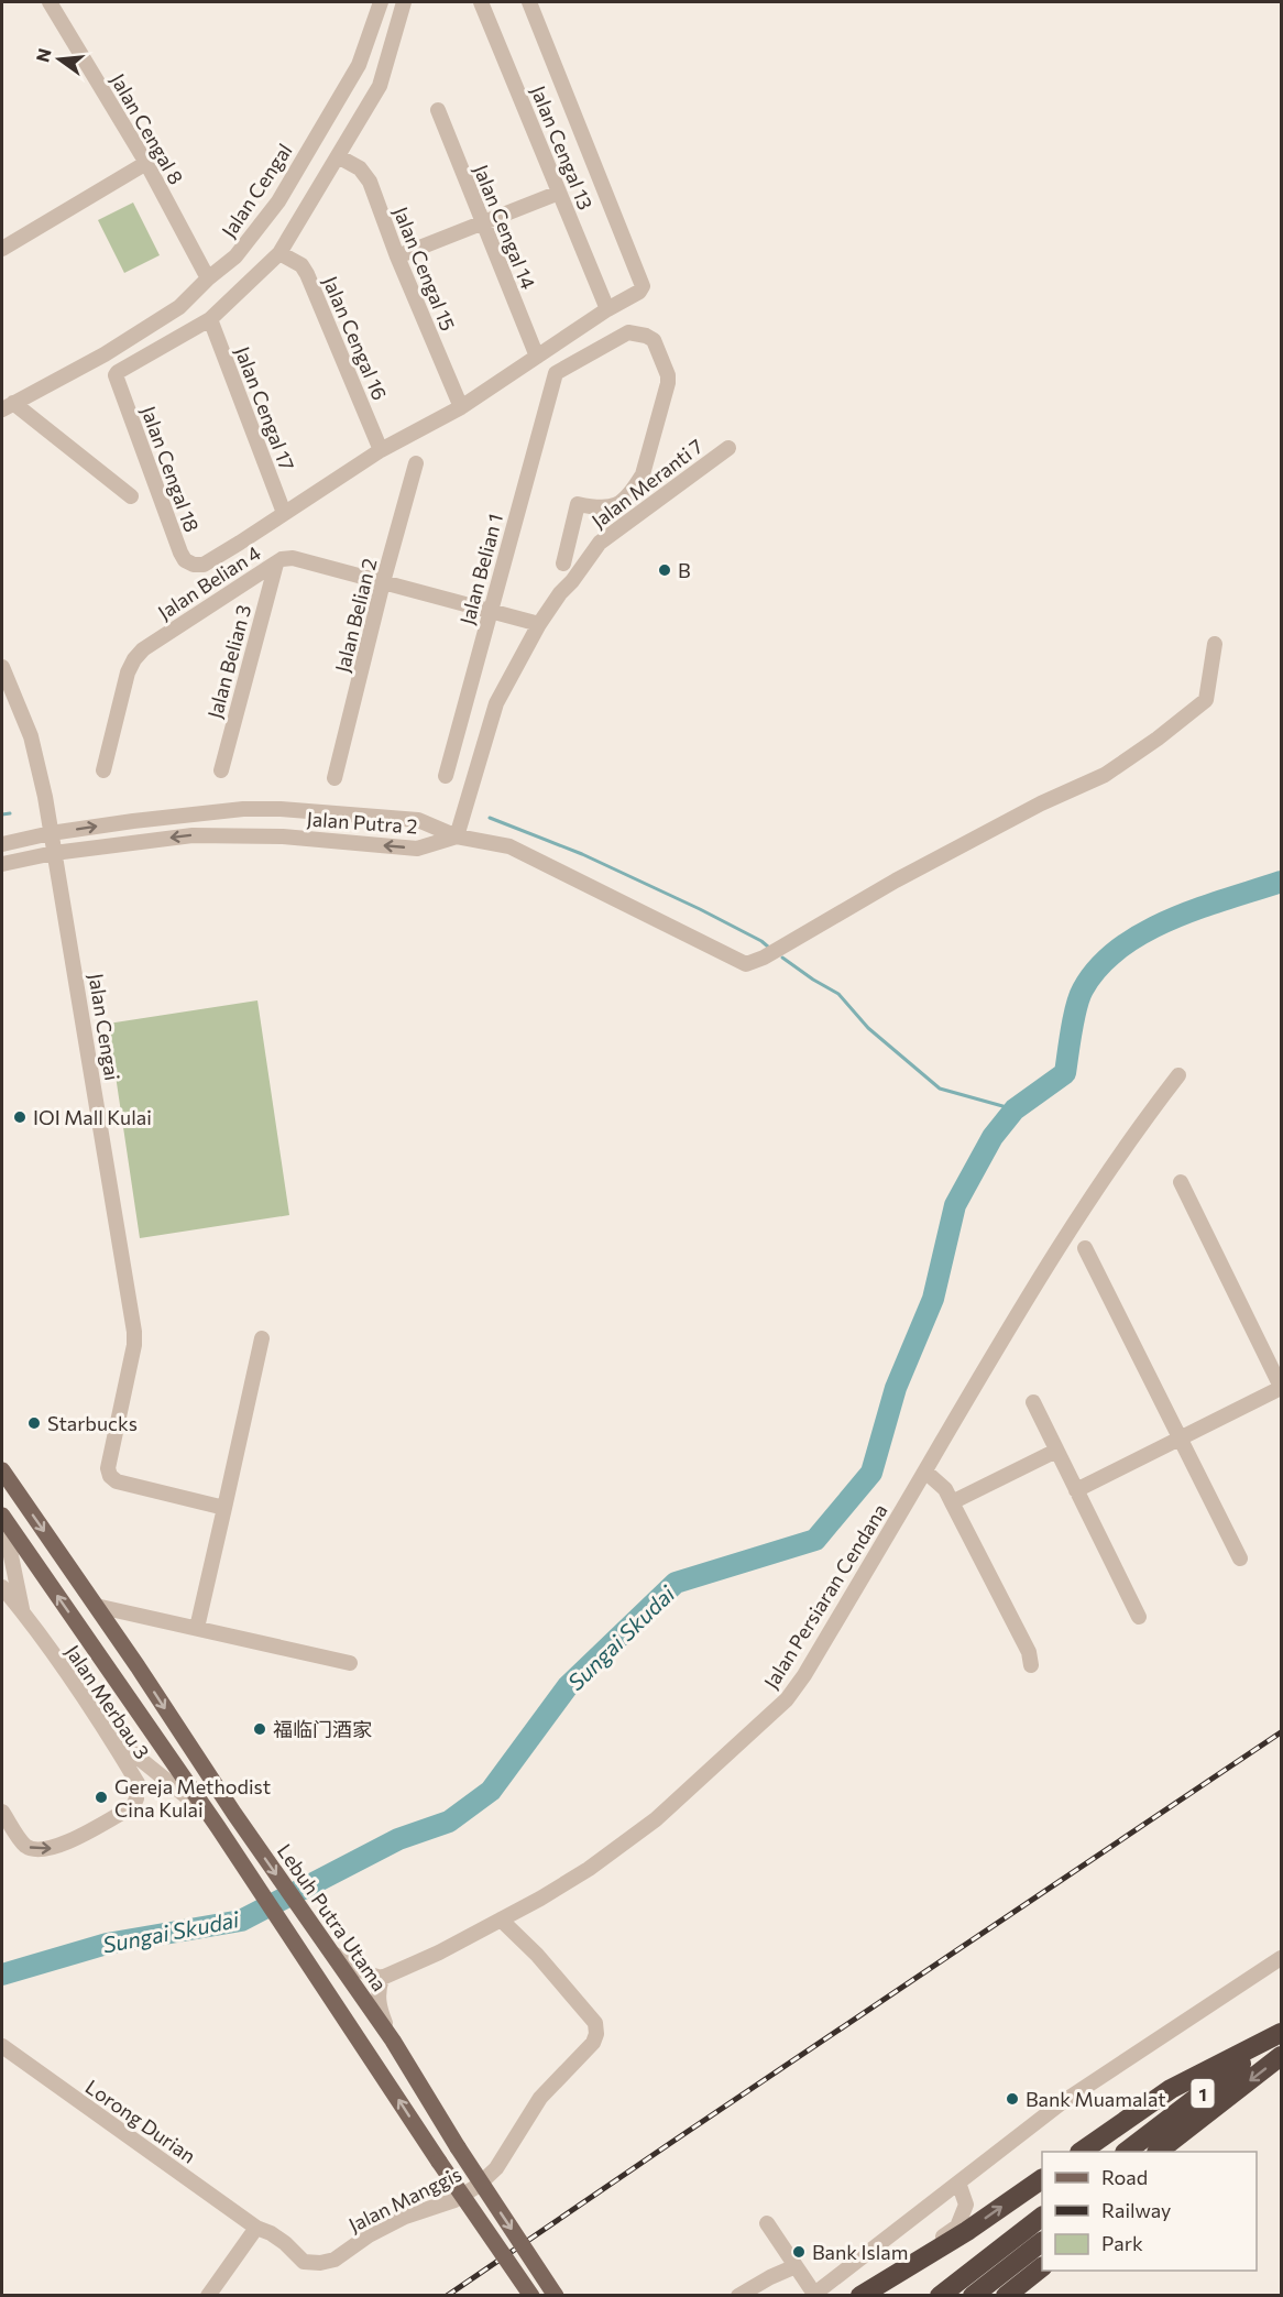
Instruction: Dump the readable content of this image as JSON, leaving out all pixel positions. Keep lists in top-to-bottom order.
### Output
{
  "streets": {
    "highway": ["1"],
    "main road": ["Lebuh Putra Utama"],
    "street": [
      "Jalan Cengal 8",
      "Jalan Cengal 13",
      "Jalan Cengal",
      "Jalan Cengal 14",
      "Jalan Cengal 15",
      "Jalan Cengal 16",
      "Jalan Cengal 17",
      "Jalan Cengal 18",
      "Jalan Meranti 7",
      "Jalan Belian 1",
      "Jalan Belian 4",
      "Jalan Belian 2",
      "Jalan Belian 3",
      "Jalan Putra 2",
      "Jalan Cengai",
      "Jalan Persiaran Cendana",
      "Jalan Merbau 3",
      "Lorong Durian",
      "Jalan Manggis"
    ]
  },
  "crossings": [
    ["Jalan Cengal 8", "Jalan Cengal"],
    ["Jalan Cengal 17", "Jalan Cengal 18"],
    ["Jalan Meranti 7", "Jalan Belian 4"],
    ["Jalan Meranti 7", "Jalan Putra 2"],
    ["Jalan Belian 1", "Jalan Belian 4"],
    ["Jalan Belian 4", "Jalan Belian 2"],
    ["Jalan Belian 4", "Jalan Belian 3"],
    ["Jalan Putra 2", "Jalan Cengai"],
    ["Jalan Persiaran Cendana", "Jalan Manggis"],
    ["Lorong Durian", "Jalan Manggis"]
  ],
  "water": ["Sungai Skudai"],
  "places": [
    "B",
    "IOI Mall Kulai",
    "Starbucks",
    "福临门酒家",
    "Gereja Methodist Cina Kulai",
    "Bank Muamalat",
    "Bank Islam"
  ],
  "legend": ["Road", "Railway", "Park"],
  "north": "left"
}
